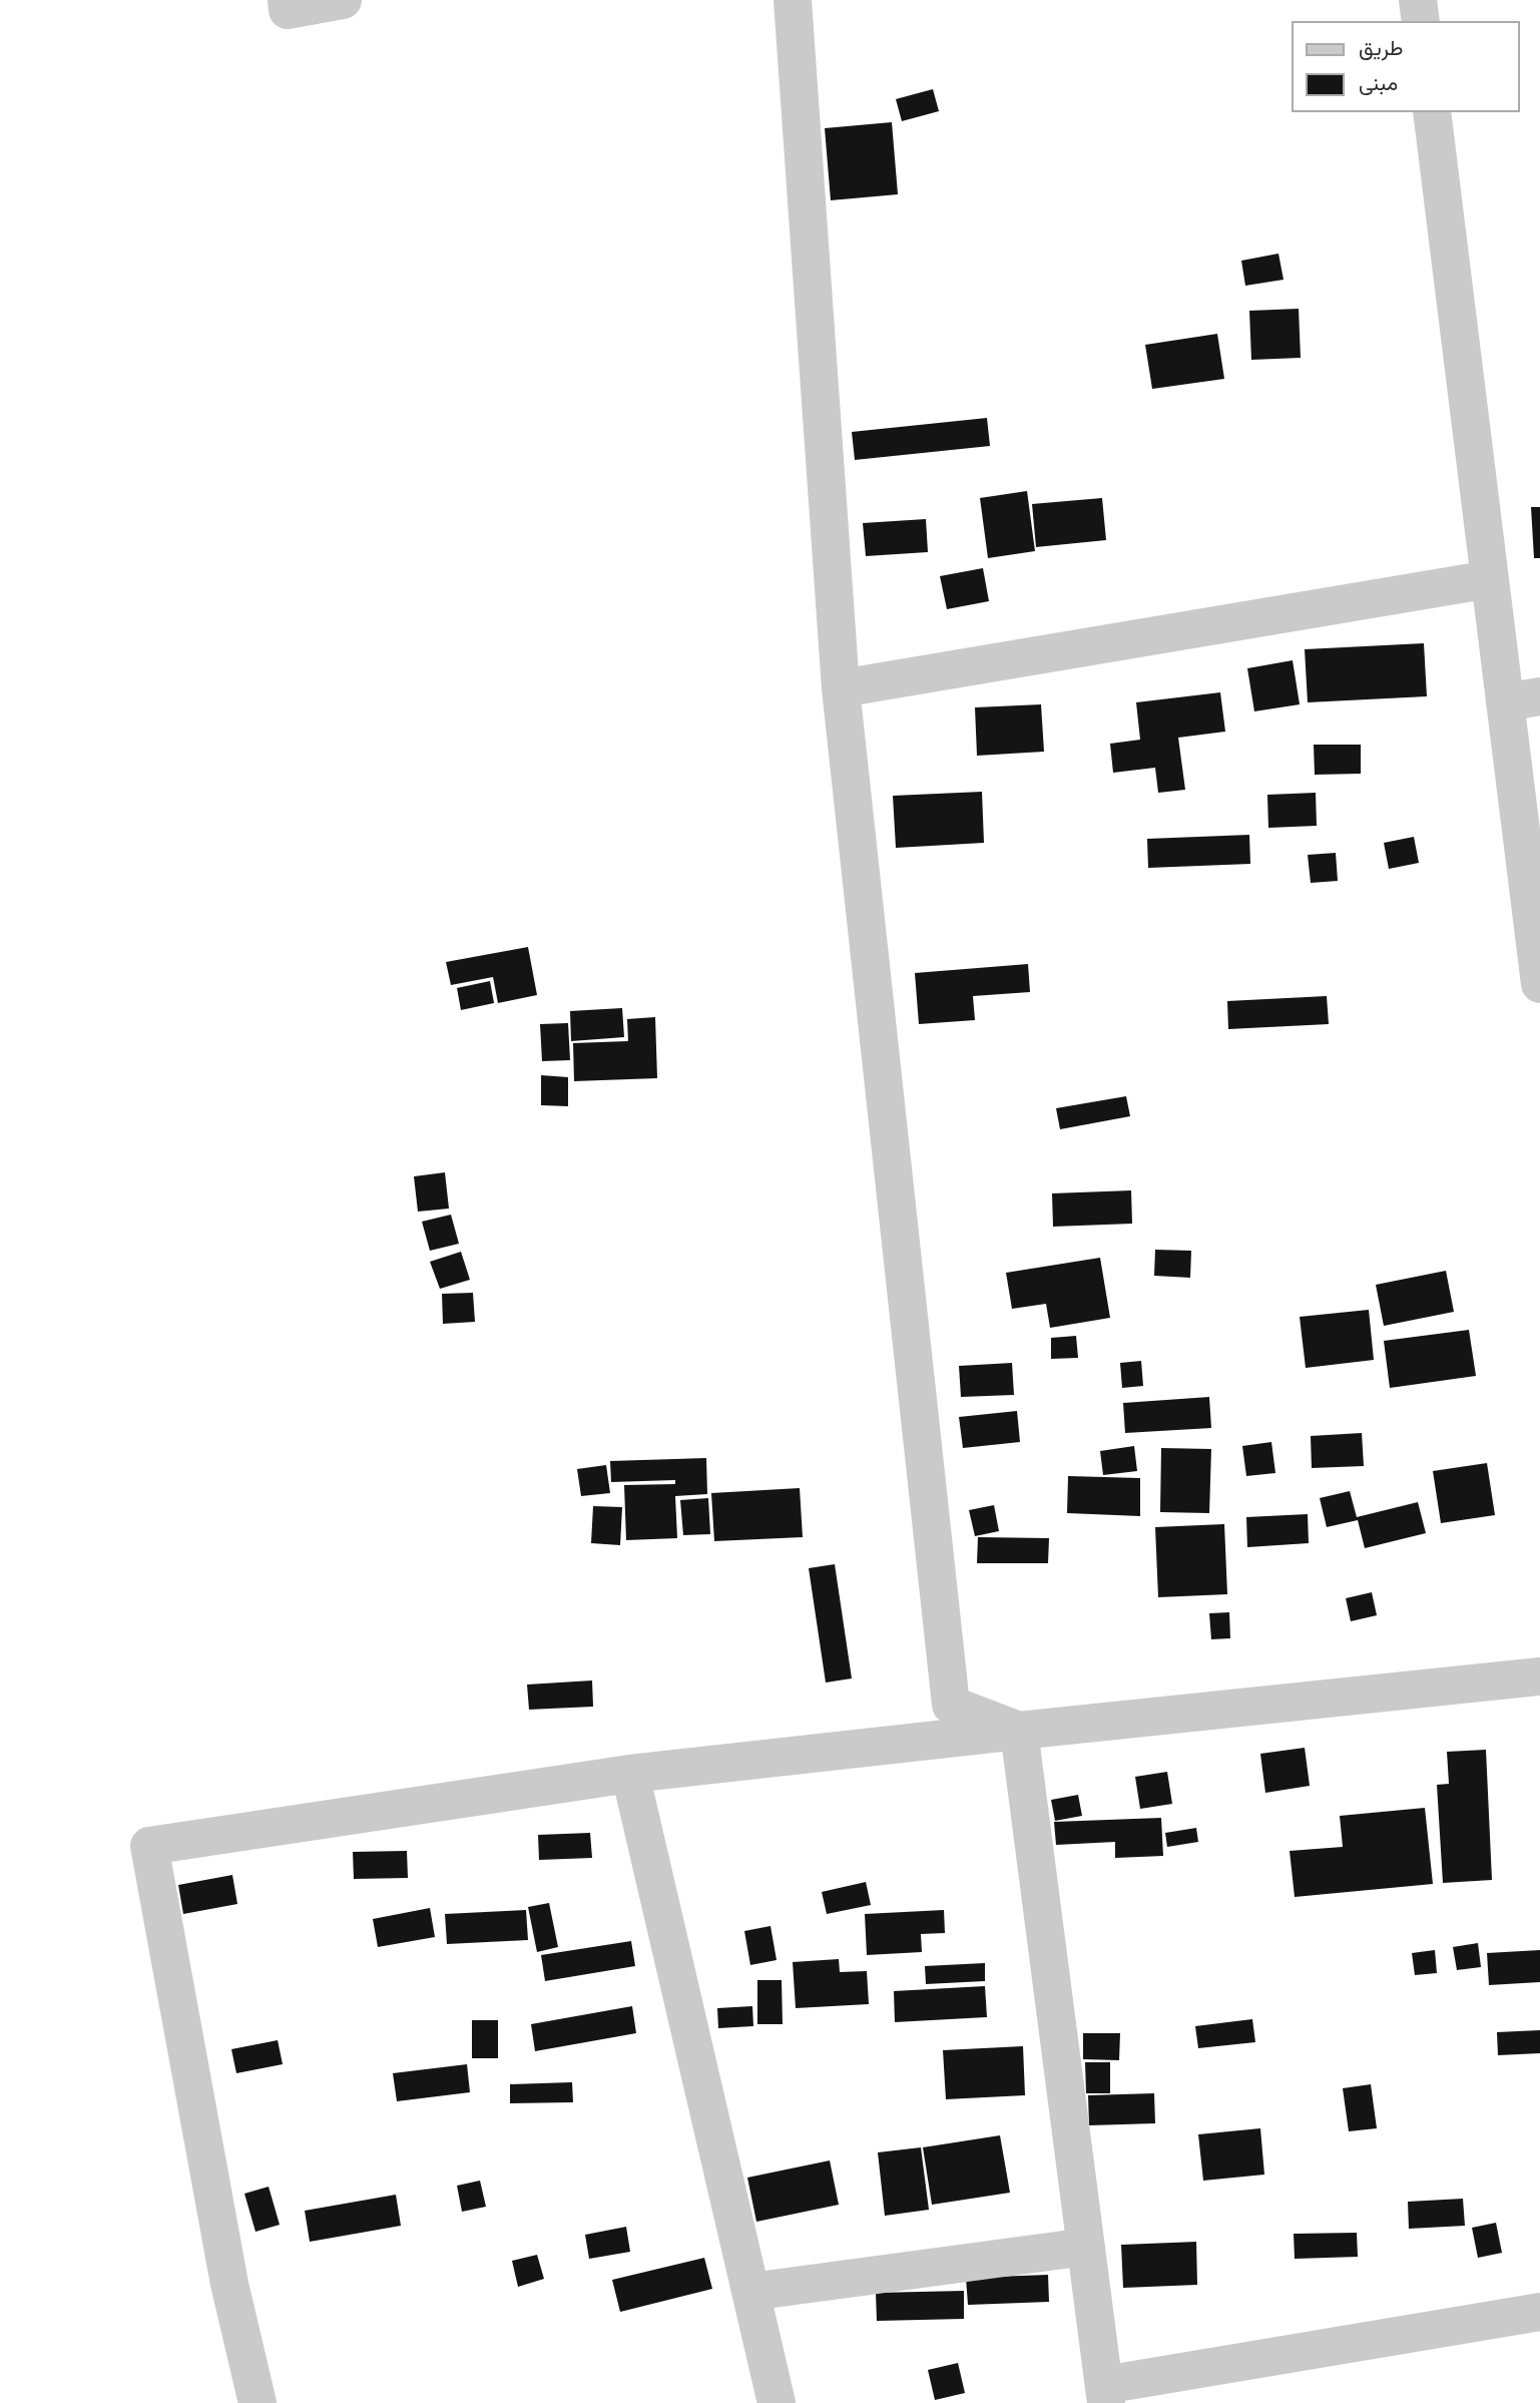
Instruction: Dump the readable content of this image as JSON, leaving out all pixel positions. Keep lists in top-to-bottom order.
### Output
{
  "legend": ["طريق", "مبنى"]
}
